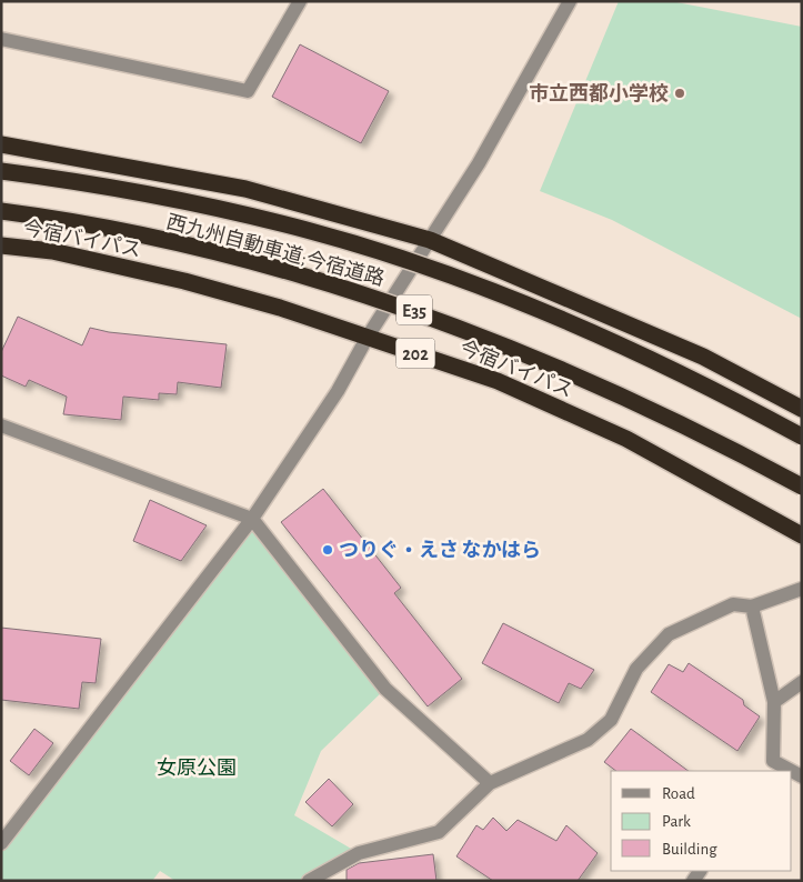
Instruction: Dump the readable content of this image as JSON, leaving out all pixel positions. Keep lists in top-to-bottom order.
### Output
{
  "streets": {
    "highway": [
      "今宿バイパス",
      "西九州自動車道;今宿道路",
      "E35",
      "202"
    ]
  },
  "parks": ["女原公園"],
  "places": ["市立西都小学校", "つりぐ・えさ なかはら"],
  "legend": ["Road", "Park", "Building"]
}
